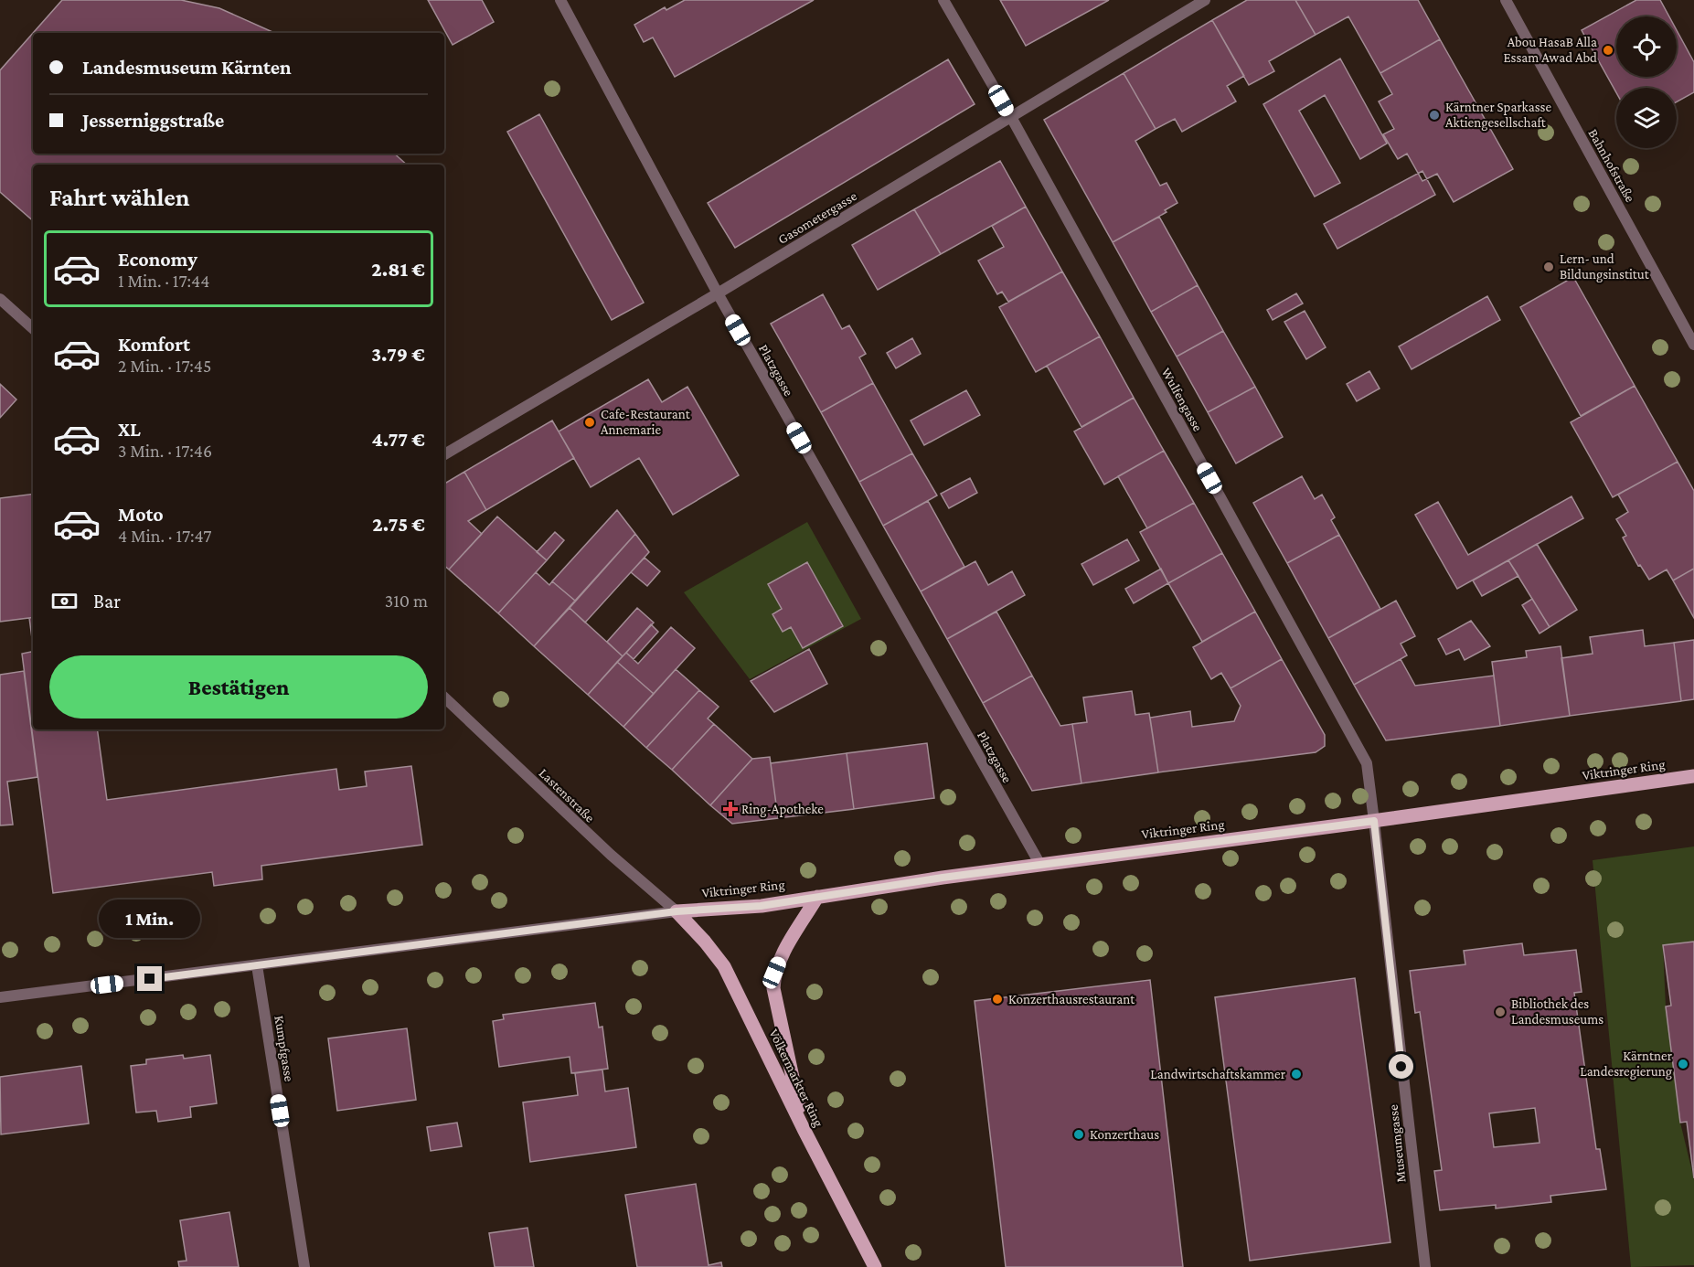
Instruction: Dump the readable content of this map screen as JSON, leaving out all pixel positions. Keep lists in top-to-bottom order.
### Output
{
  "streets": {
    "main road": ["Viktringer Ring", "Völkermarkter Ring"],
    "street": [
      "Bahnhofstraße",
      "Gasometergasse",
      "Platzgasse",
      "Wulfengasse",
      "Lastenstraße",
      "Kumpfgasse",
      "Museumgasse"
    ]
  },
  "crossings": [
    ["Gasometergasse", "Platzgasse"],
    ["Gasometergasse", "Wulfengasse"],
    ["Platzgasse", "Viktringer Ring"],
    ["Wulfengasse", "Viktringer Ring"],
    ["Wulfengasse", "Museumgasse"],
    ["Viktringer Ring", "Lastenstraße"],
    ["Viktringer Ring", "Völkermarkter Ring"],
    ["Viktringer Ring", "Museumgasse"],
    ["Lastenstraße", "Völkermarkter Ring"]
  ],
  "places": {
    "other": [
      "Abou HasaB Alla Essam Awad Abd",
      "Kärntner Sparkasse Aktiengesellschaft",
      "Lern- und Bildungsinstitut",
      "Cafe-Restaurant Annemarie",
      "Konzerthausrestaurant",
      "Bibliothek des Landesmuseums",
      "Kärntner Landesregierung",
      "Landwirtschaftskammer",
      "Konzerthaus"
    ],
    "health": ["Ring-Apotheke"]
  },
  "page": {
    "banner": ["Landesmuseum Kärnten", "Jesserniggstraße"],
    "heading": "Fahrt wählen",
    "list": [
      {
        "name": "Economy",
        "note": "1 Min. · 17:44",
        "value": "2.81 €"
      },
      {
        "name": "Komfort",
        "note": "2 Min. · 17:45",
        "value": "3.79 €"
      },
      {
        "name": "XL",
        "note": "3 Min. · 17:46",
        "value": "4.77 €"
      },
      {
        "name": "Moto",
        "note": "4 Min. · 17:47",
        "value": "2.75 €"
      }
    ],
    "pay": ["Bar", "310 m"],
    "buttons": "Bestätigen",
    "bubble": "1 Min."
  }
}
